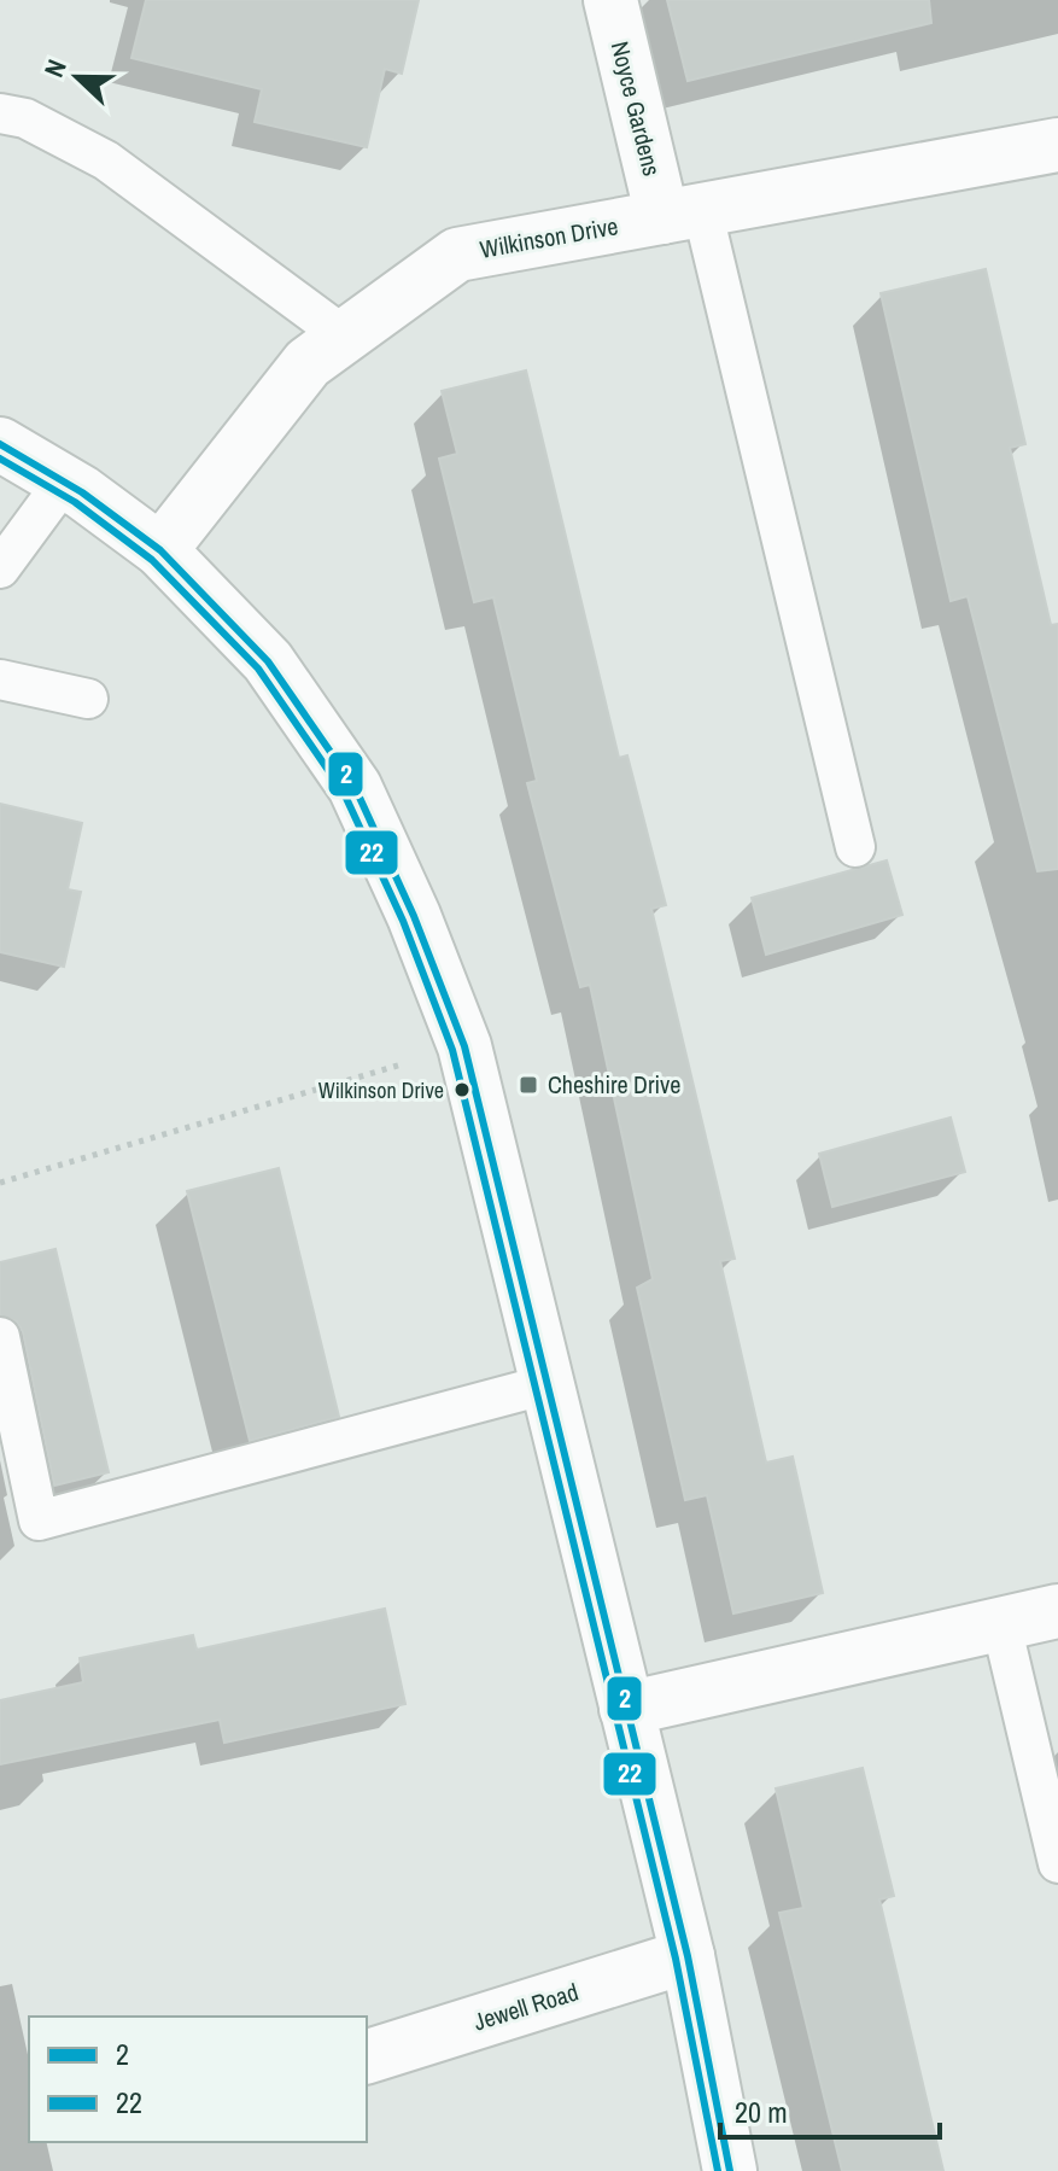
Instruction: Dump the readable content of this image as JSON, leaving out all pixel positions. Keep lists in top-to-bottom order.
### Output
{
  "streets": {
    "street": ["Noyce Gardens", "Wilkinson Drive", "Jewell Road"]
  },
  "crossings": [
    ["Noyce Gardens", "Wilkinson Drive"]
  ],
  "places": {
    "transit": ["Cheshire Drive"],
    "other": ["Wilkinson Drive"]
  },
  "lines": ["transit line 2", "transit line 22"],
  "legend": ["2", "22"],
  "scale_bar": "20 m",
  "north": "left"
}
